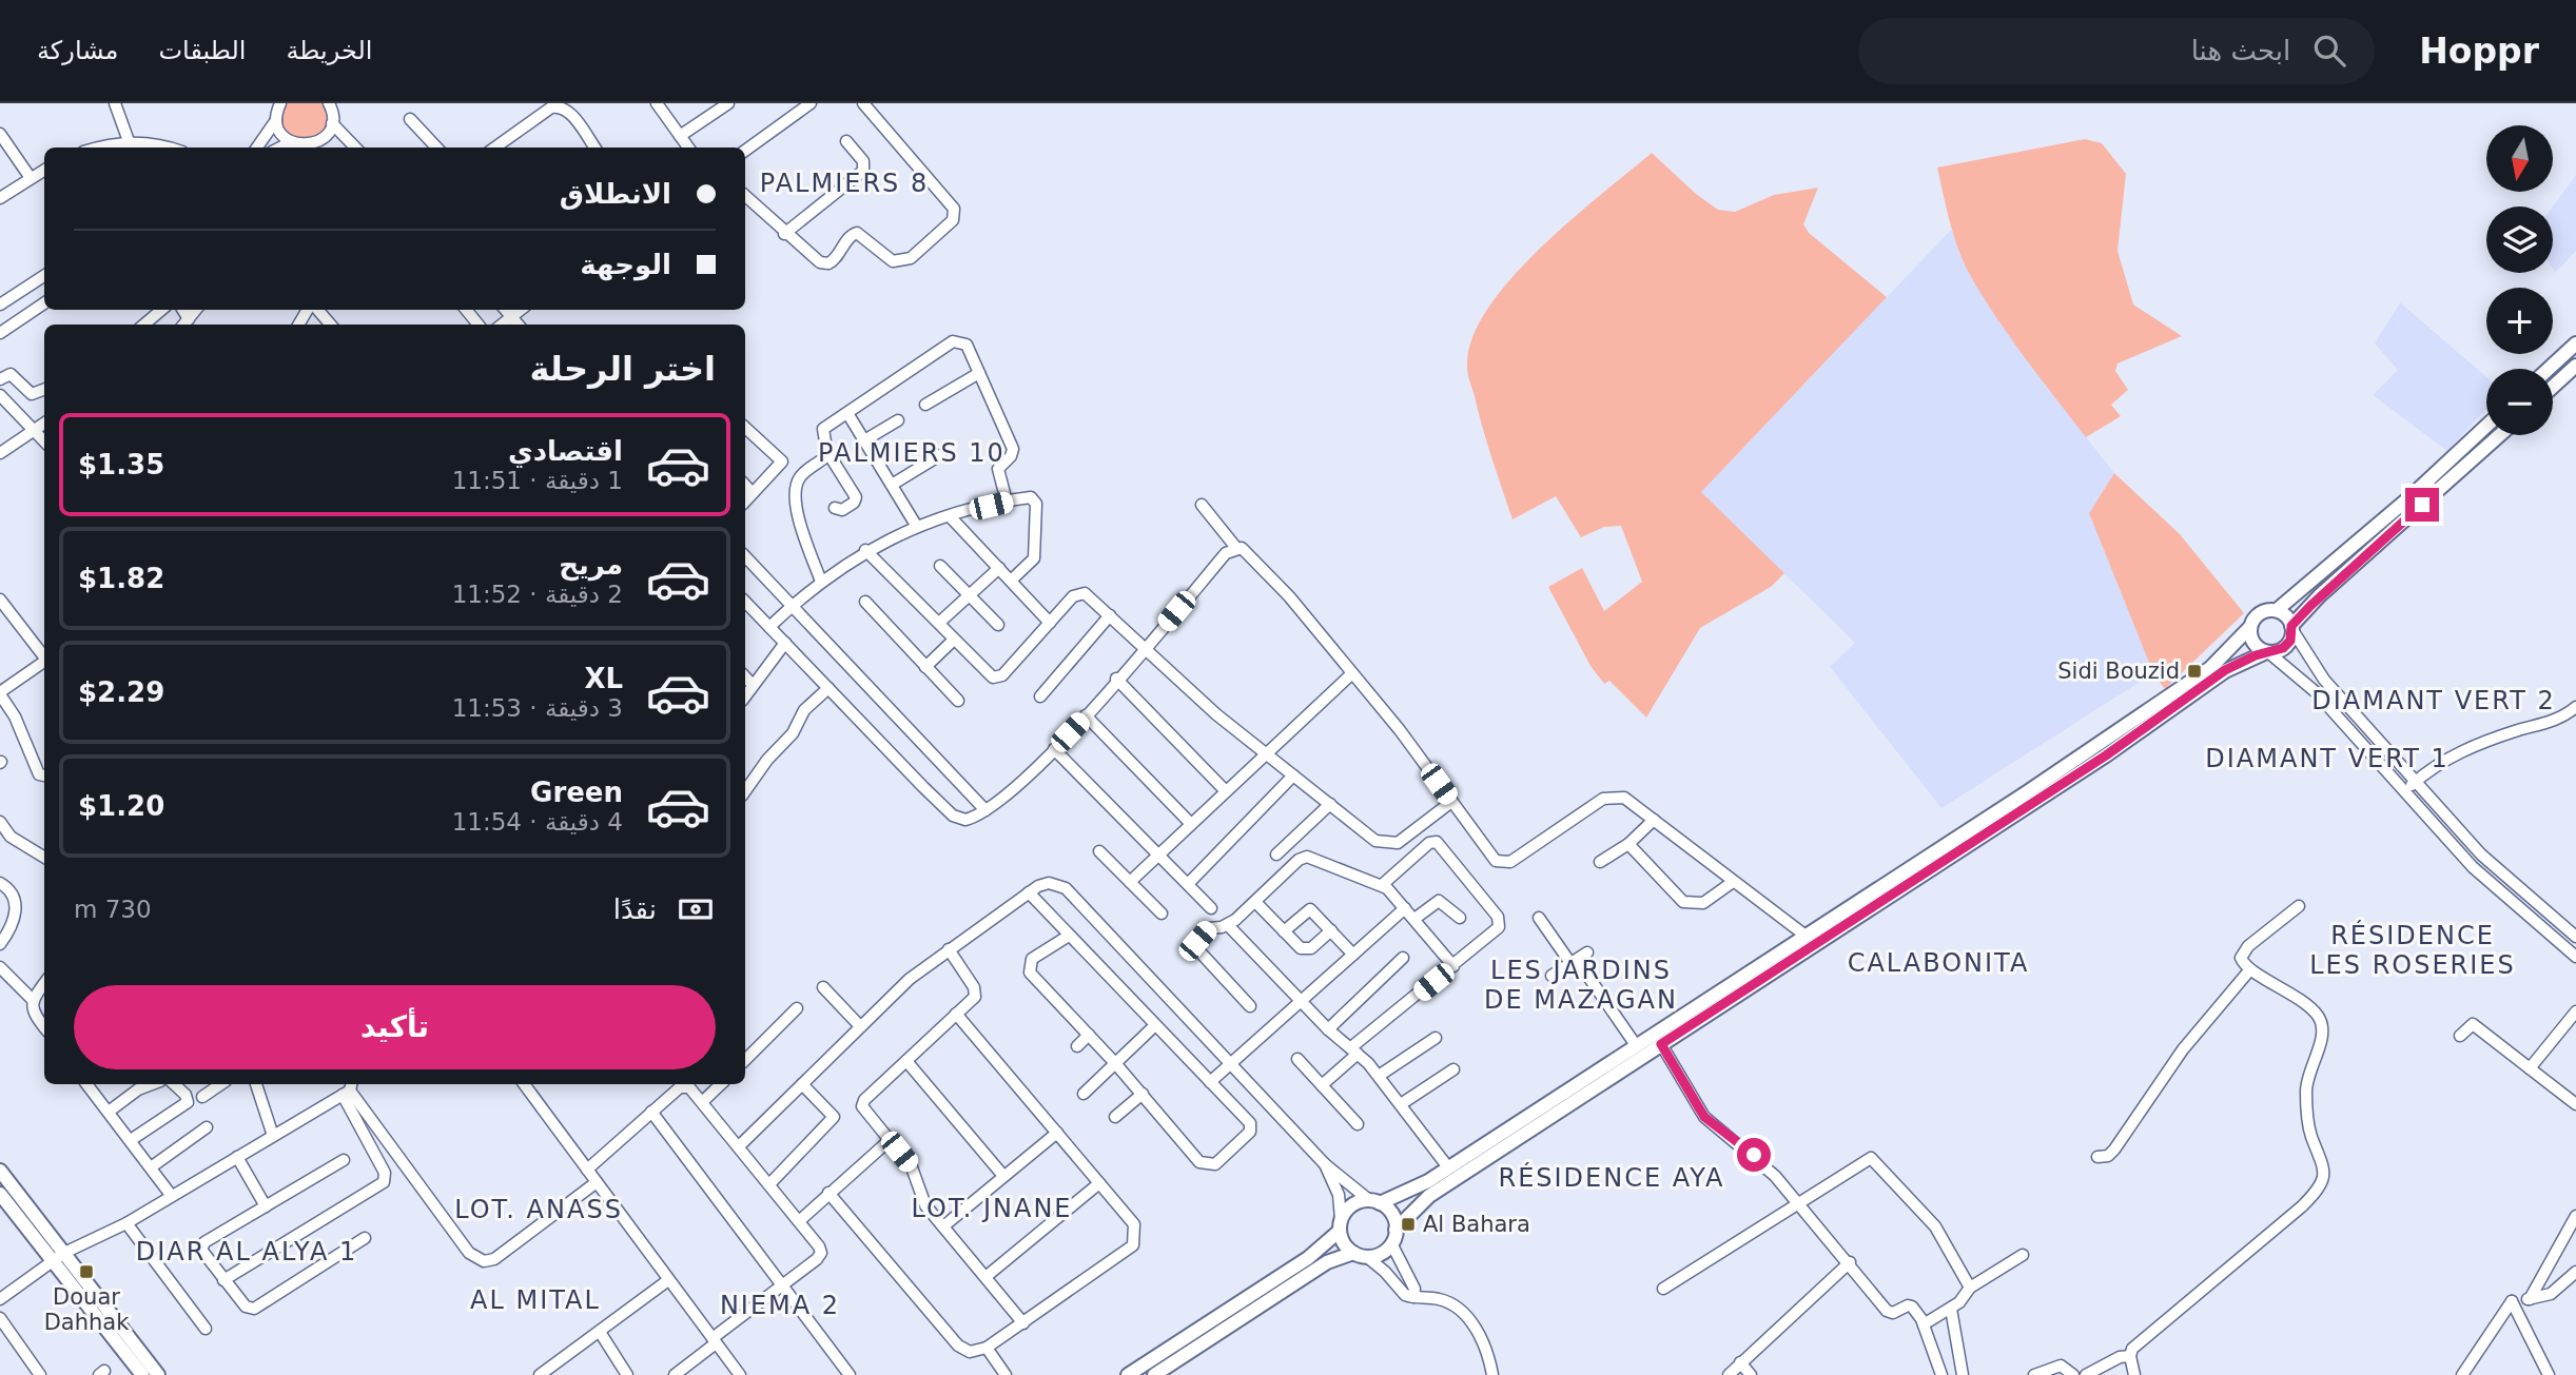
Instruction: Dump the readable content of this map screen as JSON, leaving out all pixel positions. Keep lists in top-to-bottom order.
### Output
{
  "districts": [
    "PALMIERS 8",
    "PALMIERS 10",
    "DIAMANT VERT 2",
    "DIAMANT VERT 1",
    "RÉSIDENCE LES ROSERIES",
    "CALABONITA",
    "LES JARDINS DE MAZAGAN",
    "RÉSIDENCE AYA",
    "LOT. JNANE",
    "LOT. ANASS",
    "DIAR AL ALYA 1",
    "AL MITAL",
    "NIEMA 2"
  ],
  "places": {
    "transit": ["Sidi Bouzid", "Al Bahara", "Douar Dahhak"]
  },
  "north": "bottom",
  "page": {
    "header": "Hoppr",
    "search": "ابحث هنا",
    "nav": ["الخريطة", "الطبقات", "مشاركة"],
    "map_buttons": ["+", "−"],
    "banner": ["الانطلاق", "الوجهة"],
    "heading": "اختر الرحلة",
    "list": [
      {
        "name": "اقتصادي",
        "note": "1 دقيقة · 11:51",
        "value": "$1.35"
      },
      {
        "name": "مريح",
        "note": "2 دقيقة · 11:52",
        "value": "$1.82"
      },
      {
        "name": "XL",
        "note": "3 دقيقة · 11:53",
        "value": "$2.29"
      },
      {
        "name": "Green",
        "note": "4 دقيقة · 11:54",
        "value": "$1.20"
      }
    ],
    "pay": ["نقدًا", "730 m"],
    "buttons": "تأكيد"
  }
}
